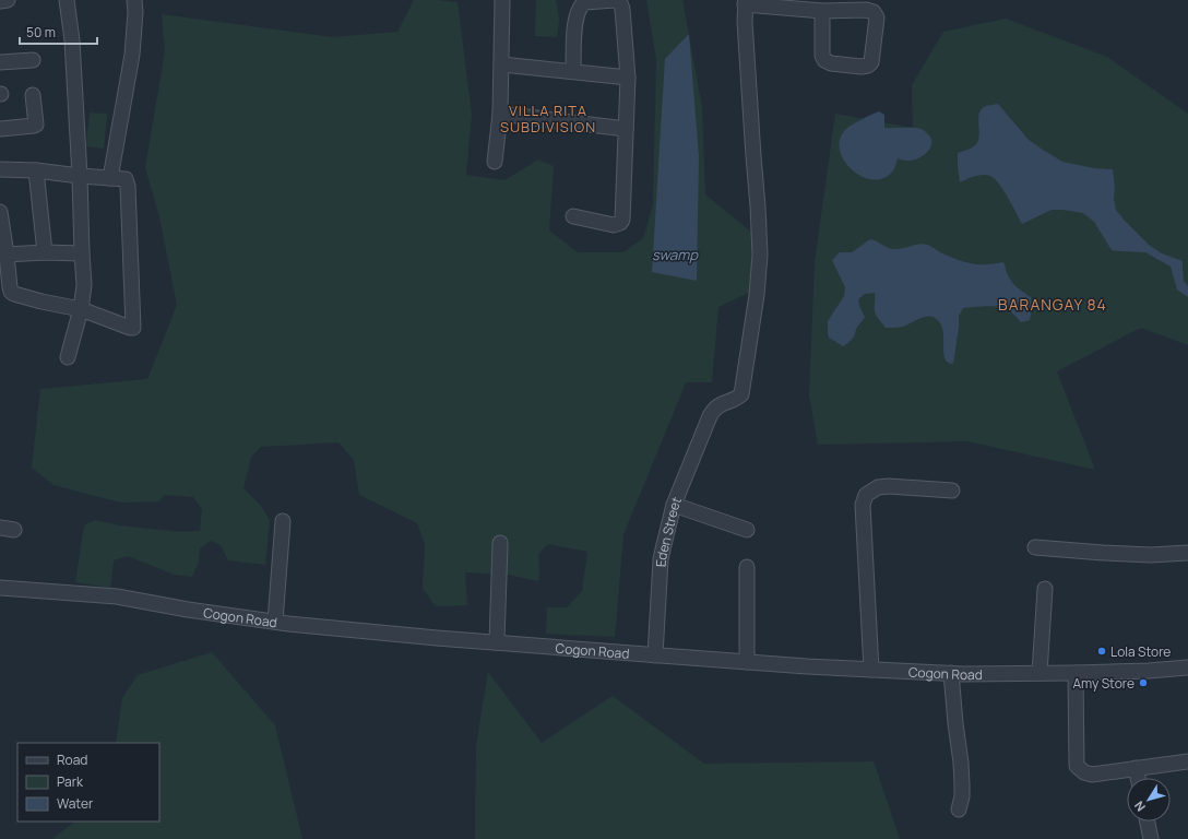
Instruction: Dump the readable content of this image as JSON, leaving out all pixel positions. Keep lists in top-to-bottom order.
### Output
{
  "streets": {
    "street": ["Eden Street", "Cogon Road"]
  },
  "crossings": [
    ["Eden Street", "Cogon Road"]
  ],
  "districts": ["VILLA RITA SUBDIVISION", "BARANGAY 84"],
  "water": ["swamp"],
  "places": ["Lola Store", "Amy Store"],
  "legend": ["Road", "Park", "Water"],
  "scale_bar": "50 m",
  "north": "bottom left"
}
